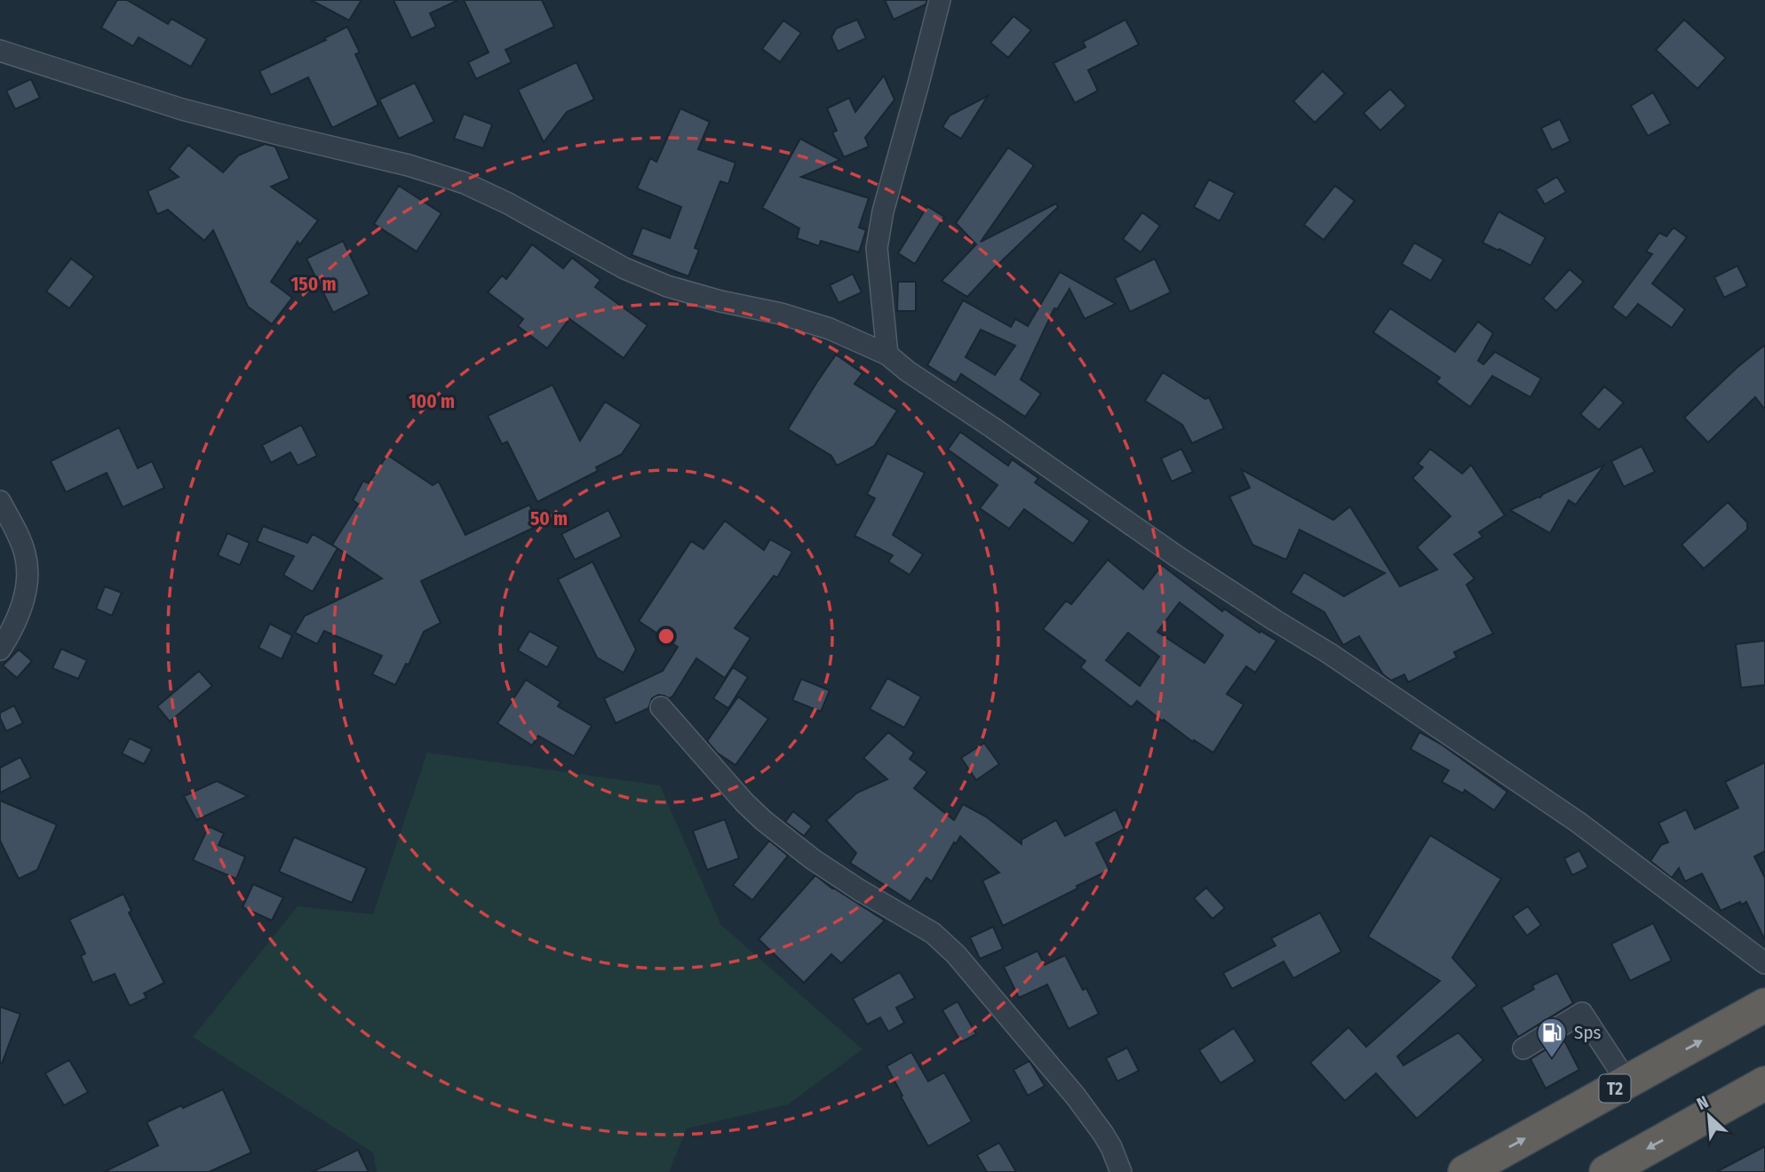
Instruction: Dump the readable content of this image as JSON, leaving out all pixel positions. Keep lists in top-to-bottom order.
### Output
{
  "streets": {
    "highway": ["T2"]
  },
  "places": {
    "fuel station": ["Sps"]
  },
  "north": "top left",
  "rings": ["150 m", "100 m", "50 m"]
}
